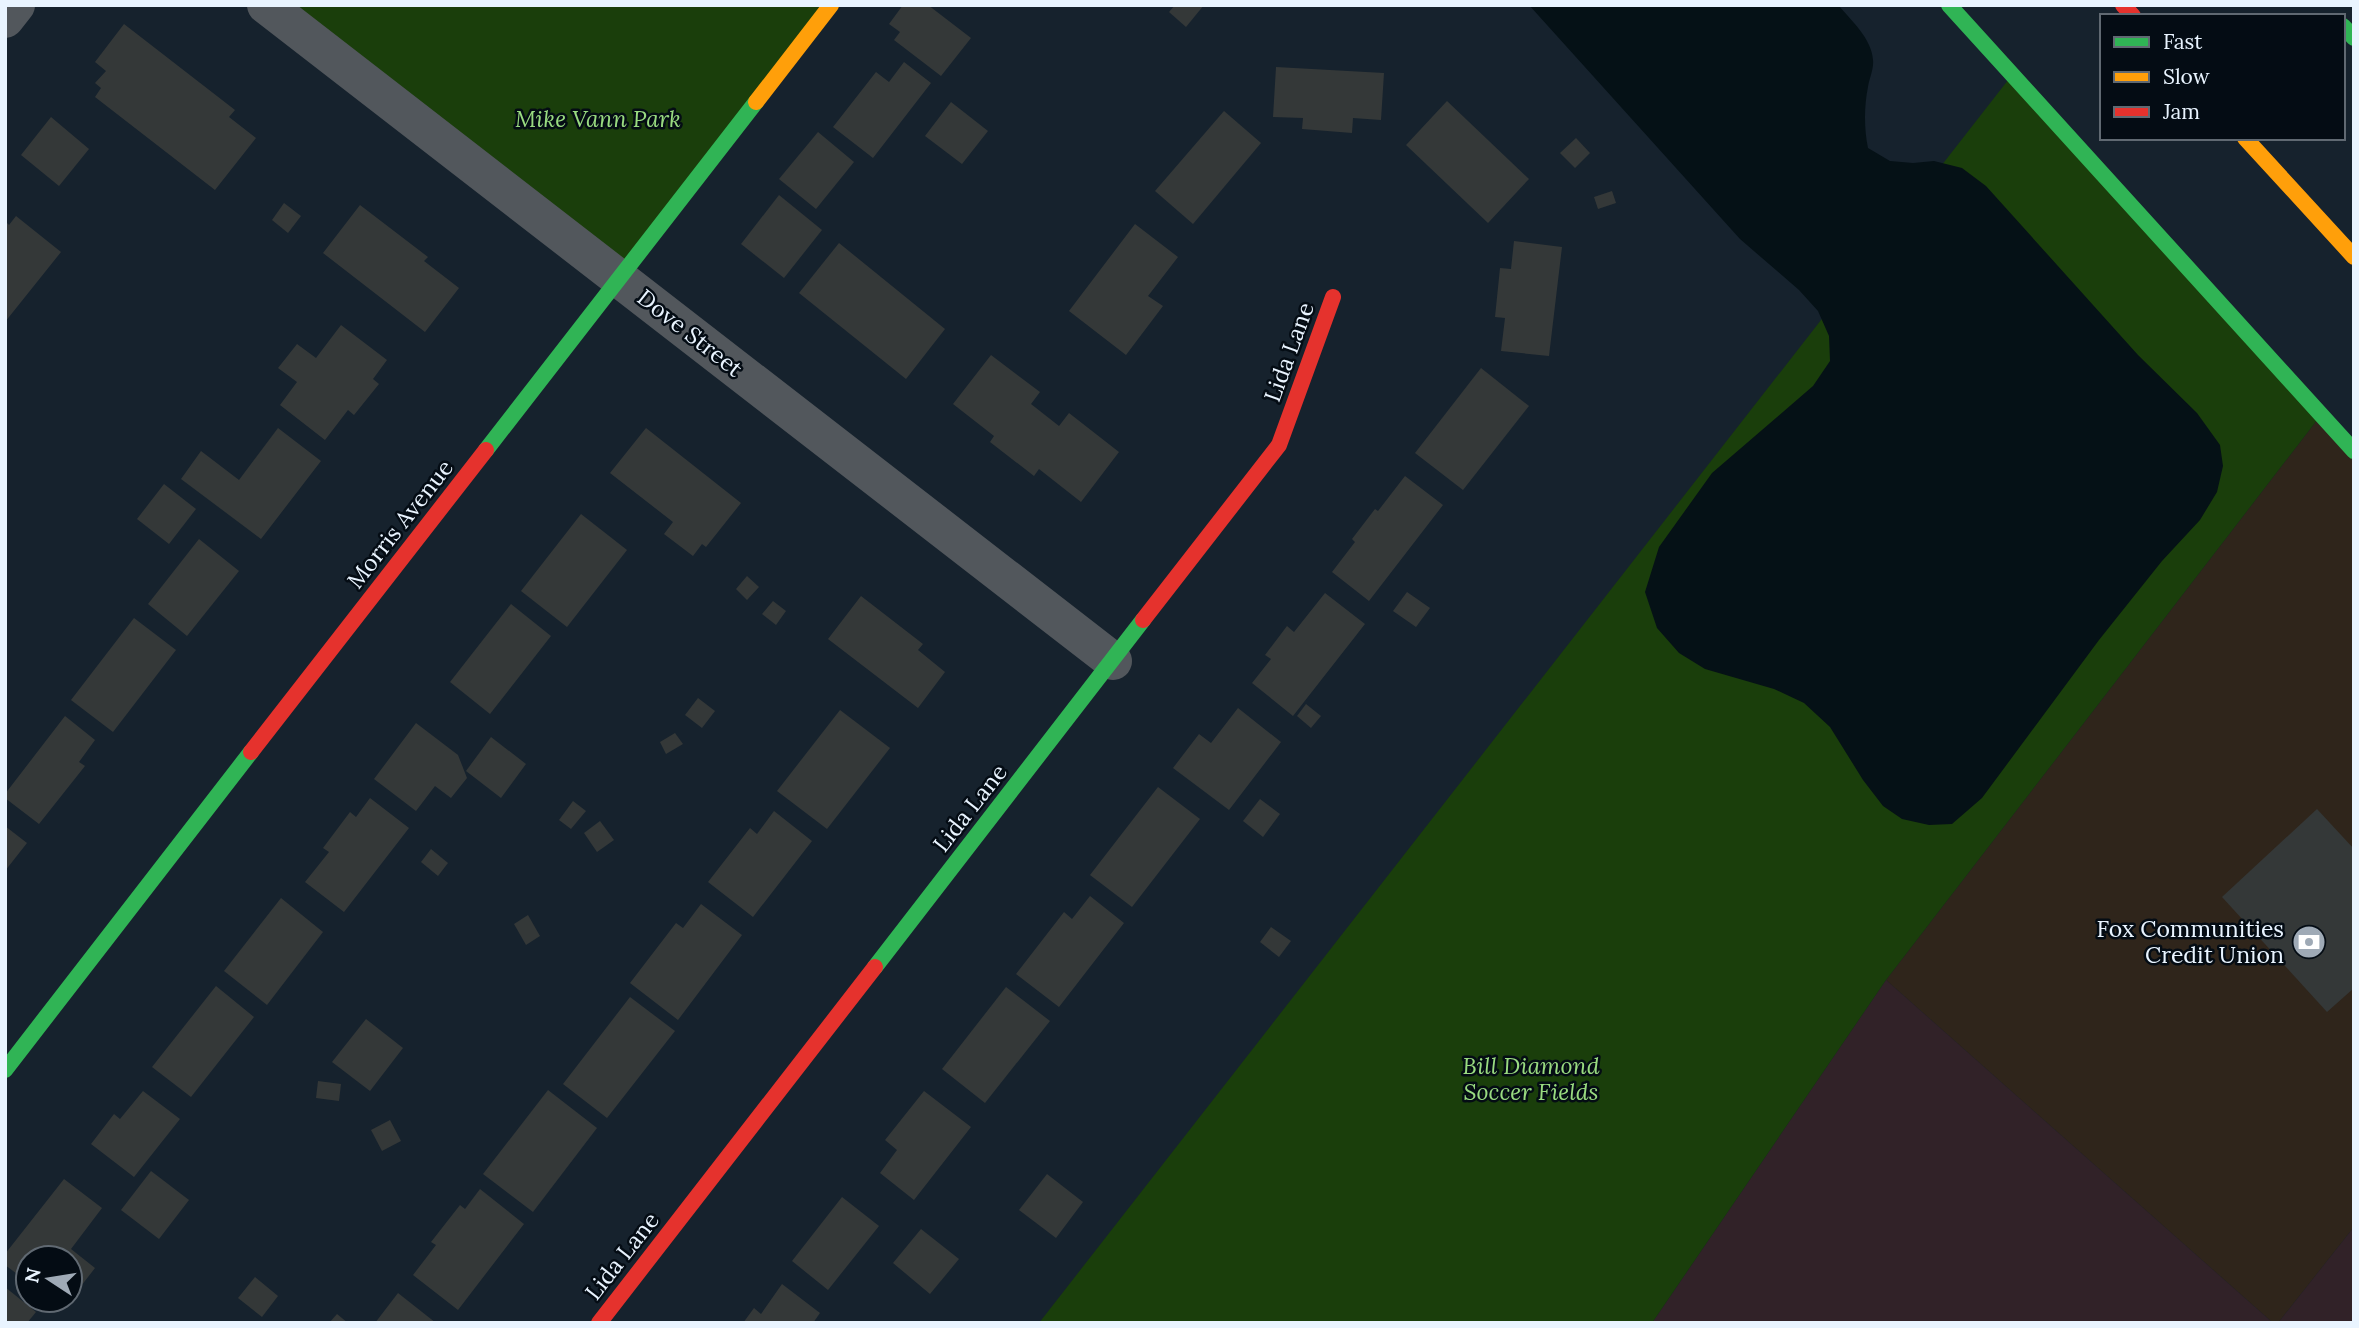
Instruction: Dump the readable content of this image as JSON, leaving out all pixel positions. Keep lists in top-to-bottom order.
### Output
{
  "streets": {
    "street": ["Dove Street", "Lida Lane", "Morris Avenue"]
  },
  "crossings": [
    ["Dove Street", "Lida Lane"],
    ["Dove Street", "Morris Avenue"]
  ],
  "parks": ["Mike Vann Park", "Bill Diamond Soccer Fields"],
  "places": {
    "bank": ["Fox Communities Credit Union"]
  },
  "legend": ["Fast", "Slow", "Jam"],
  "north": "left"
}
